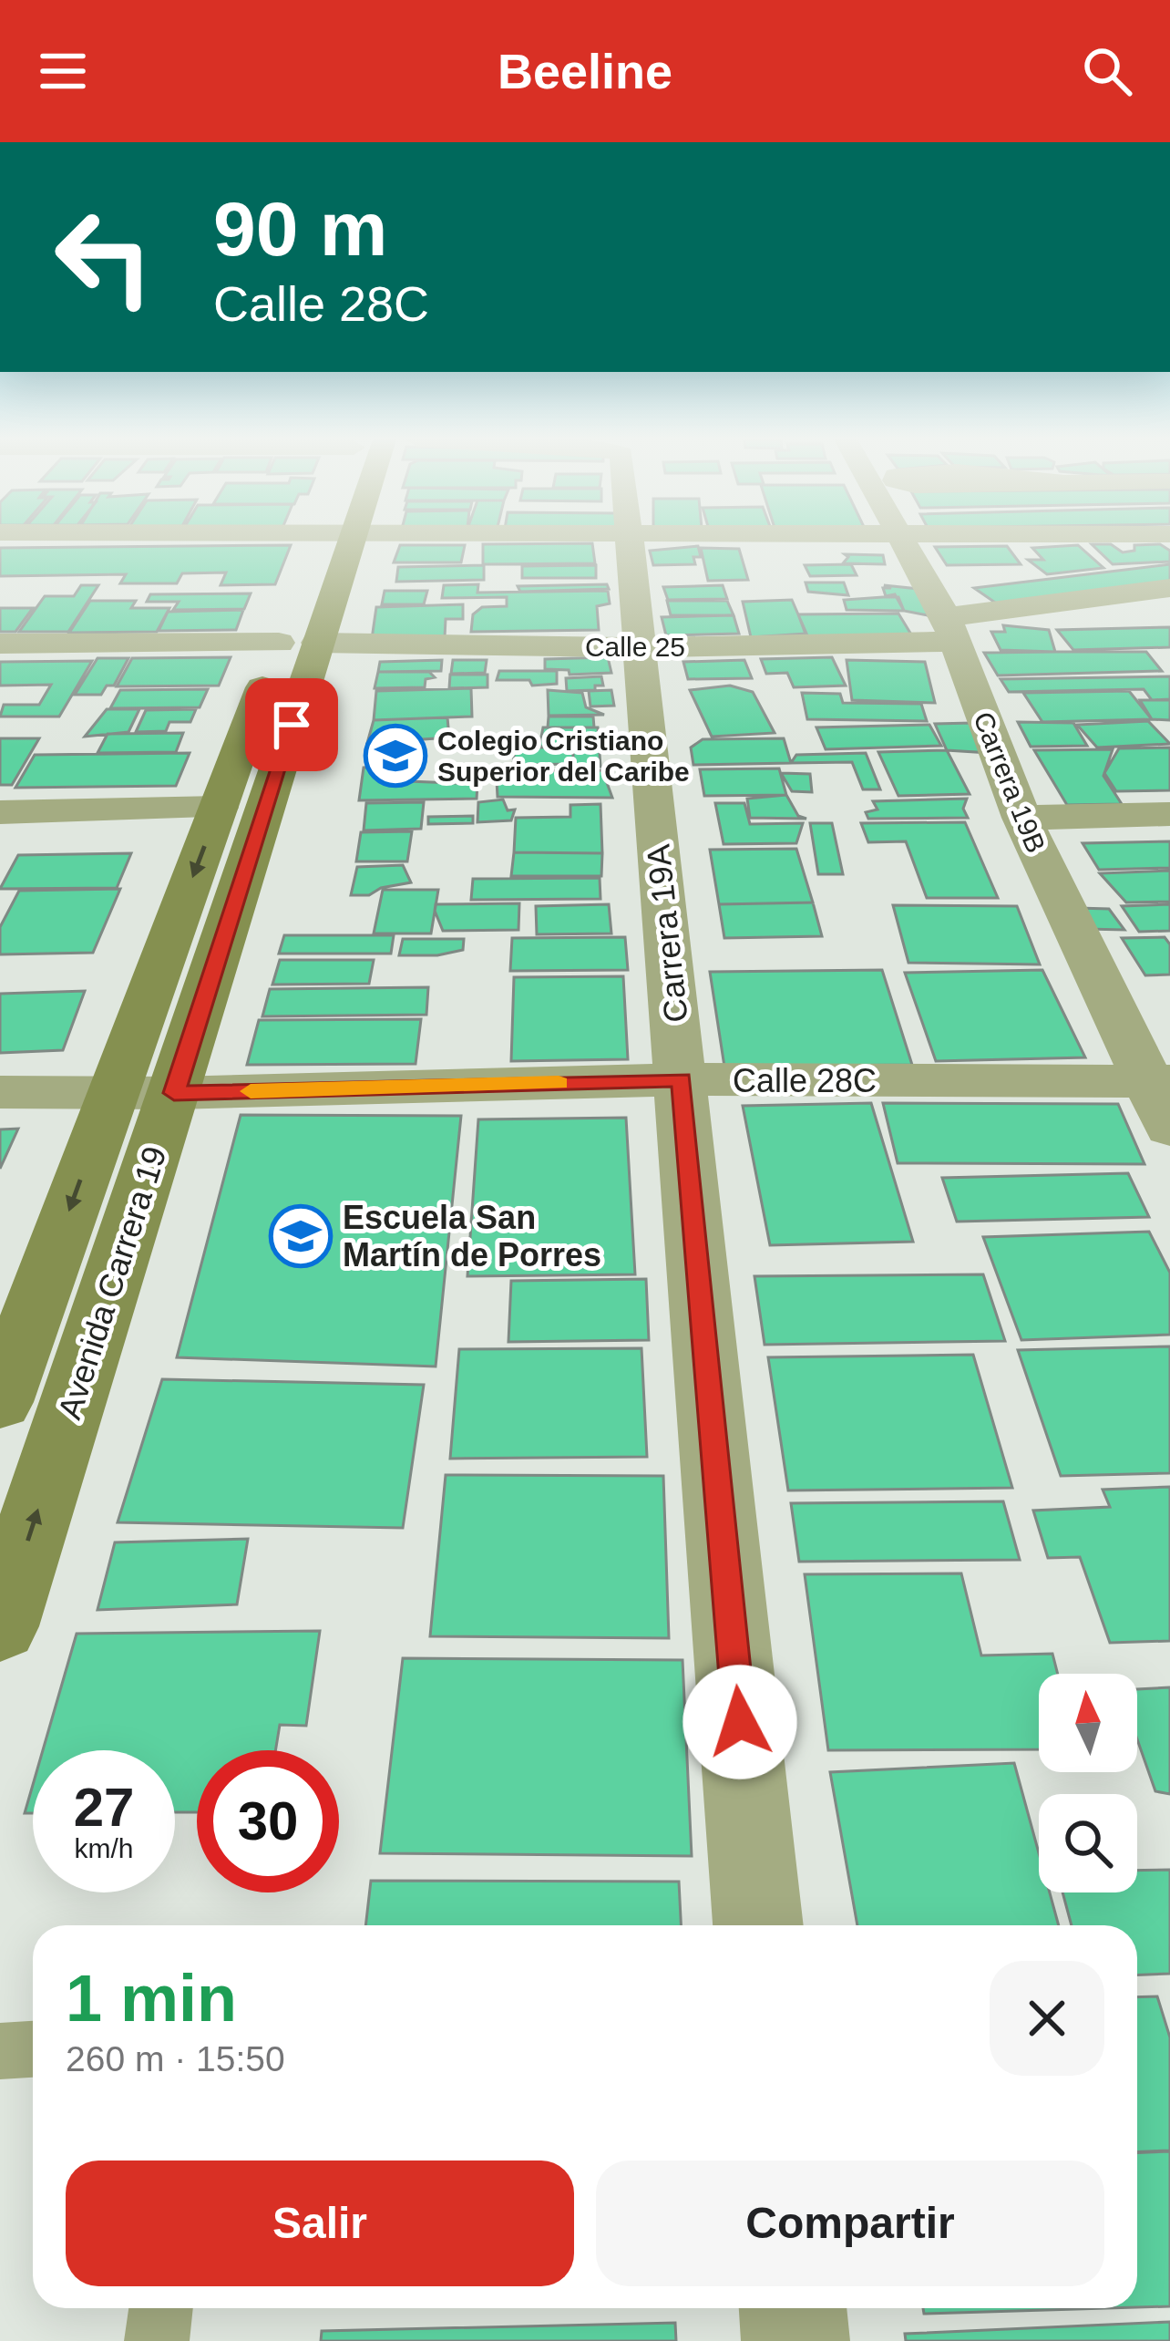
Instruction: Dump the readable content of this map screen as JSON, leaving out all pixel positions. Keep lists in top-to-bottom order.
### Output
{
  "streets": {
    "main road": ["Avenida Carrera 19"],
    "street": [
      "Calle 25",
      "Carrera 19B",
      "Carrera 19A",
      "Calle 28C"
    ]
  },
  "crossings": [
    ["Calle 25", "Carrera 19B"],
    ["Calle 25", "Carrera 19A"],
    ["Calle 25", "Avenida Carrera 19"],
    ["Carrera 19B", "Calle 28C"],
    ["Carrera 19A", "Calle 28C"],
    ["Calle 28C", "Avenida Carrera 19"]
  ],
  "places": {
    "school or university": ["Colegio Cristiano Superior del Caribe", "Escuela San Martín de Porres"]
  },
  "north": "top",
  "page": {
    "header": "Beeline",
    "turn": ["90 m", "Calle 28C"],
    "speed": "27 km/h",
    "limit": "30",
    "heading": ["1 min", "260 m · 15:50"],
    "buttons": ["Salir", "Compartir"]
  }
}
